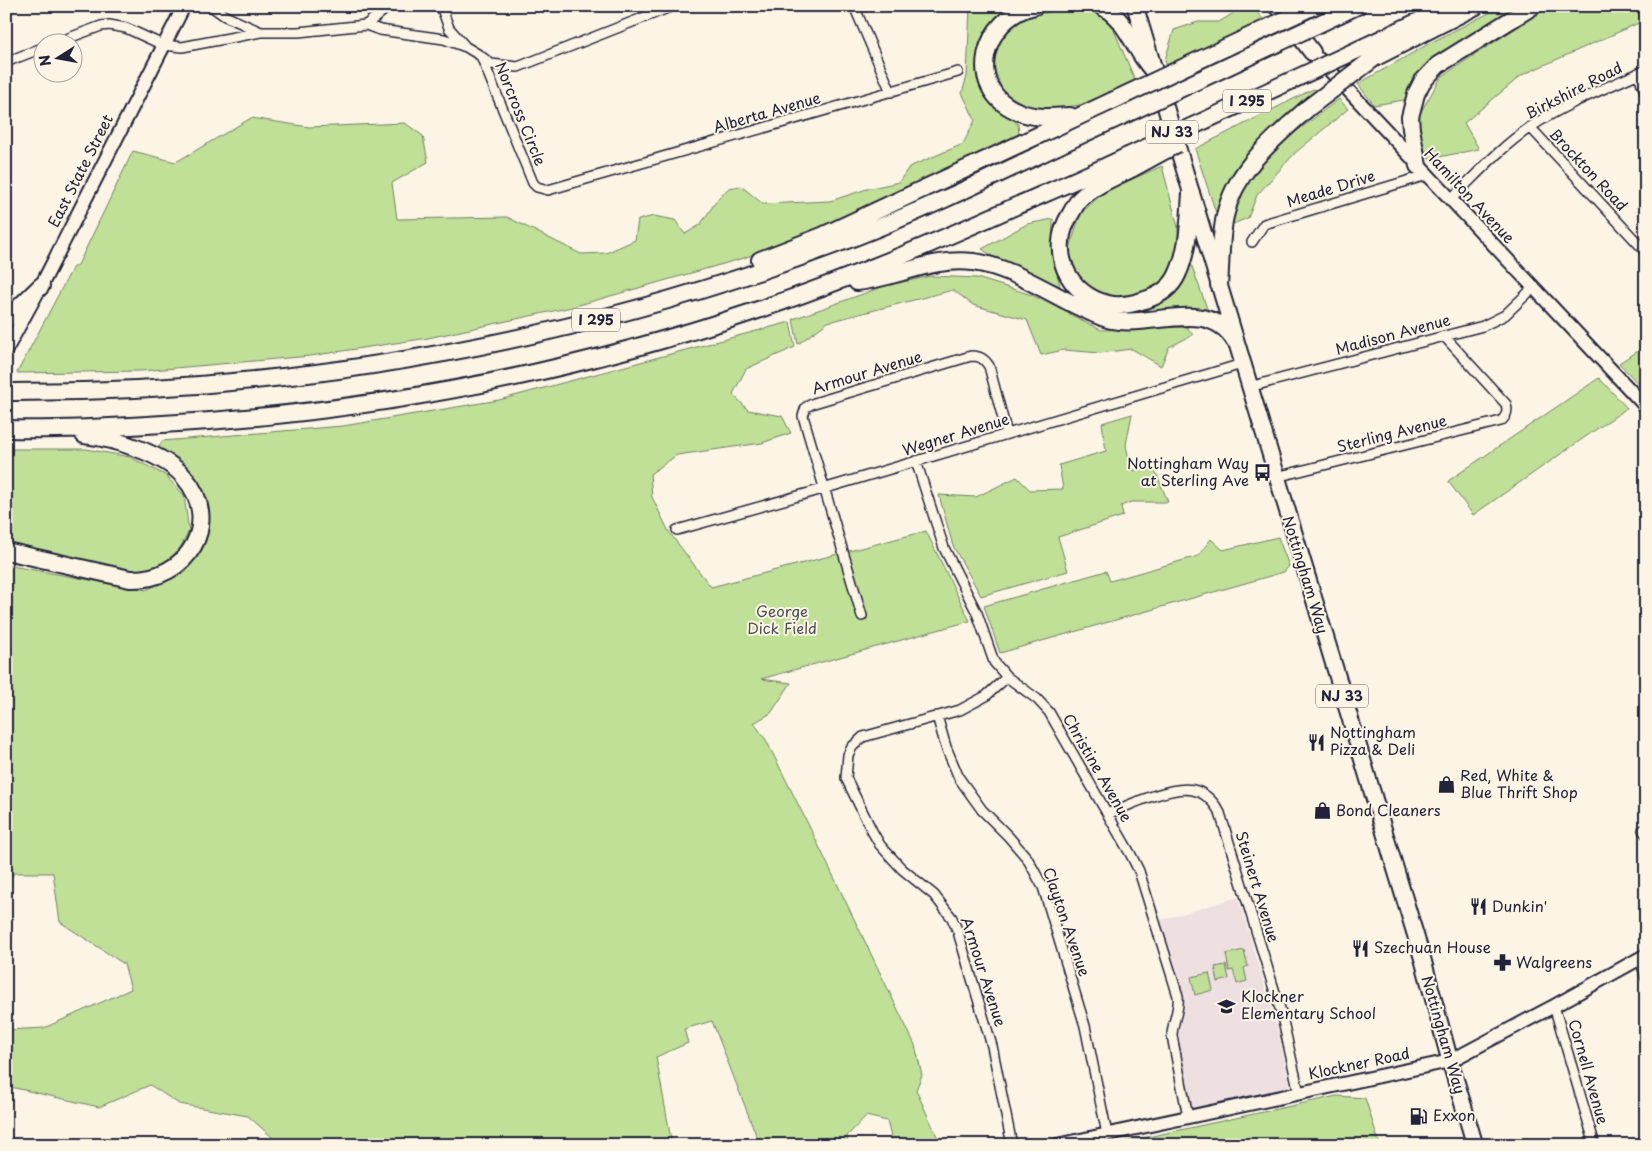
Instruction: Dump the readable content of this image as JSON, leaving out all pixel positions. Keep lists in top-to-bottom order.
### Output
{
  "streets": {
    "highway": ["I 295"],
    "main road": [
      "NJ 33",
      "East State Street",
      "Hamilton Avenue",
      "Nottingham Way",
      "Klockner Road"
    ],
    "street": [
      "Birkshire Road",
      "Alberta Avenue",
      "Norcross Circle",
      "Brockton Road",
      "Meade Drive",
      "Madison Avenue",
      "Armour Avenue",
      "Sterling Avenue",
      "Wegner Avenue",
      "Christine Avenue",
      "Steinert Avenue",
      "Clayton Avenue",
      "Cornell Avenue"
    ]
  },
  "crossings": [
    ["Birkshire Road", "Brockton Road"],
    ["Birkshire Road", "Hamilton Avenue"],
    ["Alberta Avenue", "Norcross Circle"],
    ["Norcross Circle", "East State Street"],
    ["Meade Drive", "Hamilton Avenue"],
    ["Hamilton Avenue", "Madison Avenue"],
    ["Madison Avenue", "Sterling Avenue"],
    ["Madison Avenue", "Nottingham Way"],
    ["Armour Avenue", "Wegner Avenue"],
    ["Armour Avenue", "Christine Avenue"],
    ["Armour Avenue", "Clayton Avenue"],
    ["Sterling Avenue", "Nottingham Way"],
    ["Wegner Avenue", "Nottingham Way"],
    ["Wegner Avenue", "Christine Avenue"],
    ["Nottingham Way", "Klockner Road"],
    ["Christine Avenue", "Steinert Avenue"],
    ["Christine Avenue", "Klockner Road"],
    ["Steinert Avenue", "Klockner Road"],
    ["Clayton Avenue", "Klockner Road"],
    ["Klockner Road", "Cornell Avenue"]
  ],
  "parks": ["George Dick Field"],
  "places": {
    "bus stop": ["Nottingham Way at Sterling Ave"],
    "restaurant": ["Nottingham Pizza & Deli", "Dunkin'", "Szechuan House"],
    "shop": ["Red, White & Blue Thrift Shop", "Bond Cleaners"],
    "pharmacy": ["Walgreens"],
    "school or university": ["Klockner Elementary School"],
    "fuel station": ["Exxon"]
  },
  "north": "left"
}
